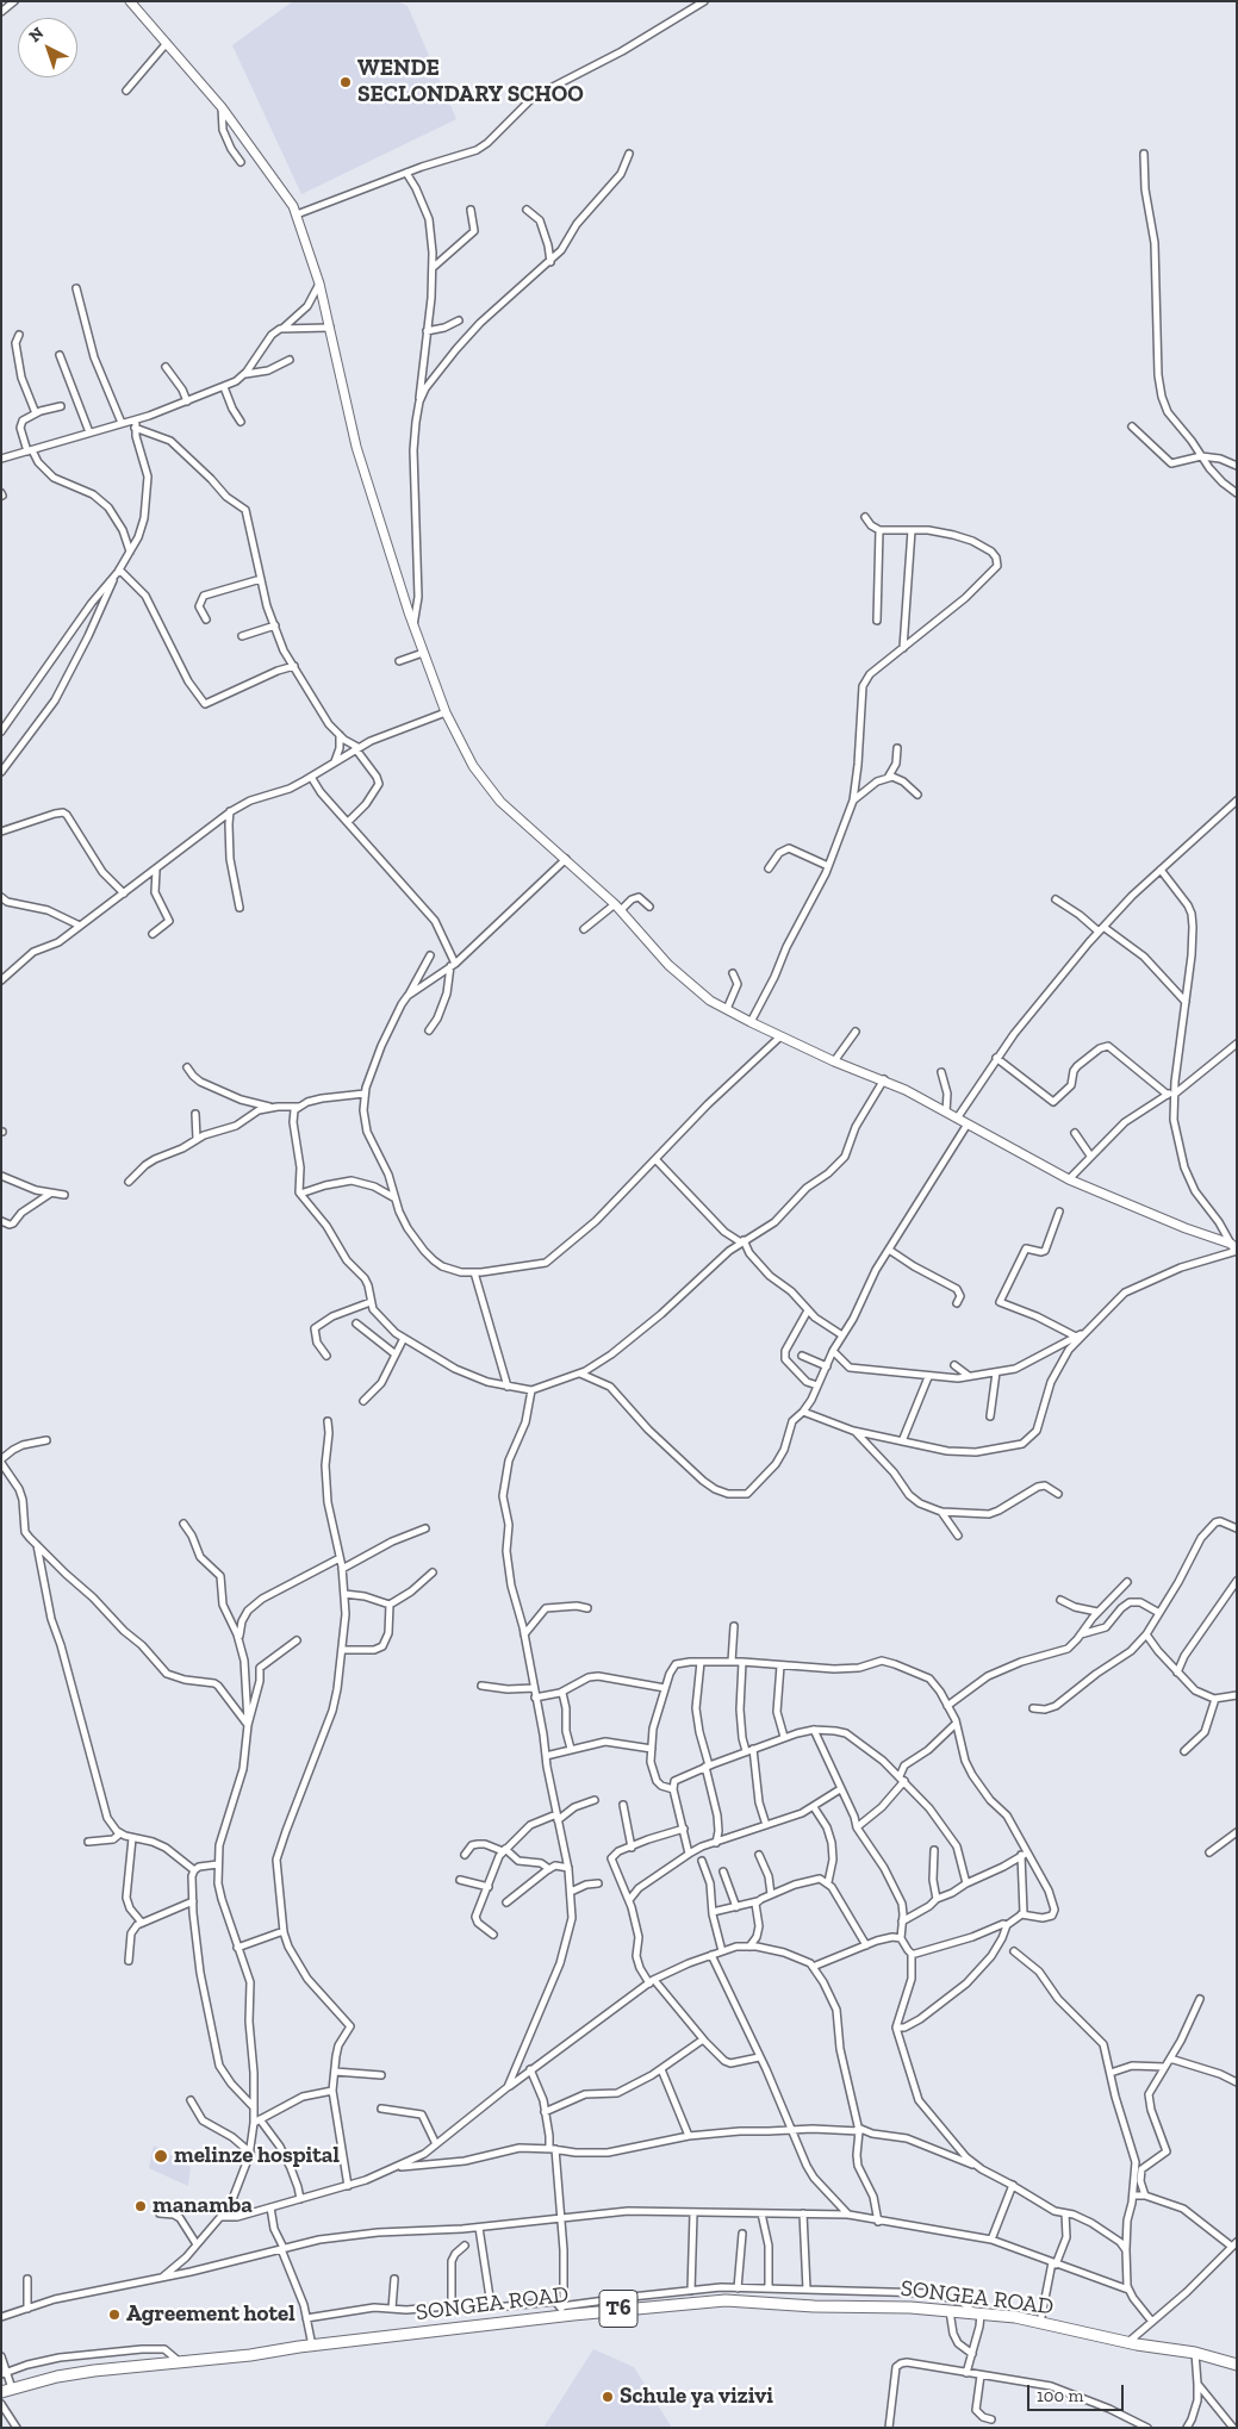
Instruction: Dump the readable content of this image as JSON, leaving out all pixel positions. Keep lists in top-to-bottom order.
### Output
{
  "streets": {
    "highway": ["SONGEA ROAD", "T6"]
  },
  "places": [
    "WENDE SECLONDARY SCHOO",
    "melinze hospital",
    "manamba",
    "Agreement hotel",
    "Schule ya vizivi"
  ],
  "scale_bar": "100 m",
  "north": "top left"
}
